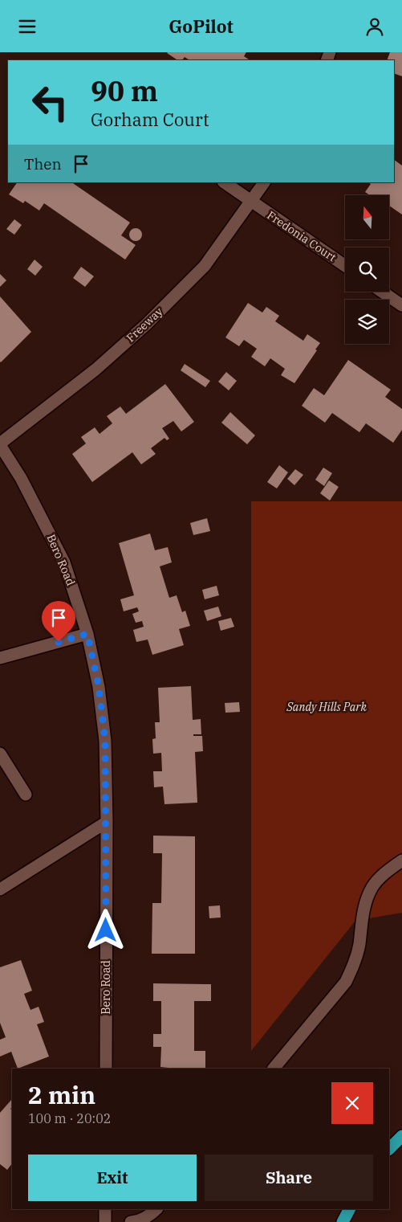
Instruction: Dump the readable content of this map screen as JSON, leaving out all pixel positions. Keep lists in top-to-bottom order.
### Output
{
  "streets": {
    "street": ["Fredonia Court", "Freeway", "Bero Road"]
  },
  "crossings": [
    ["Fredonia Court", "Freeway"],
    ["Freeway", "Bero Road"]
  ],
  "parks": ["Sandy Hills Park"],
  "north": "top",
  "page": {
    "header": "GoPilot",
    "turn": ["90 m", "Gorham Court"],
    "then": "Then",
    "heading": ["2 min", "100 m · 20:02"],
    "buttons": ["Exit", "Share"]
  }
}
